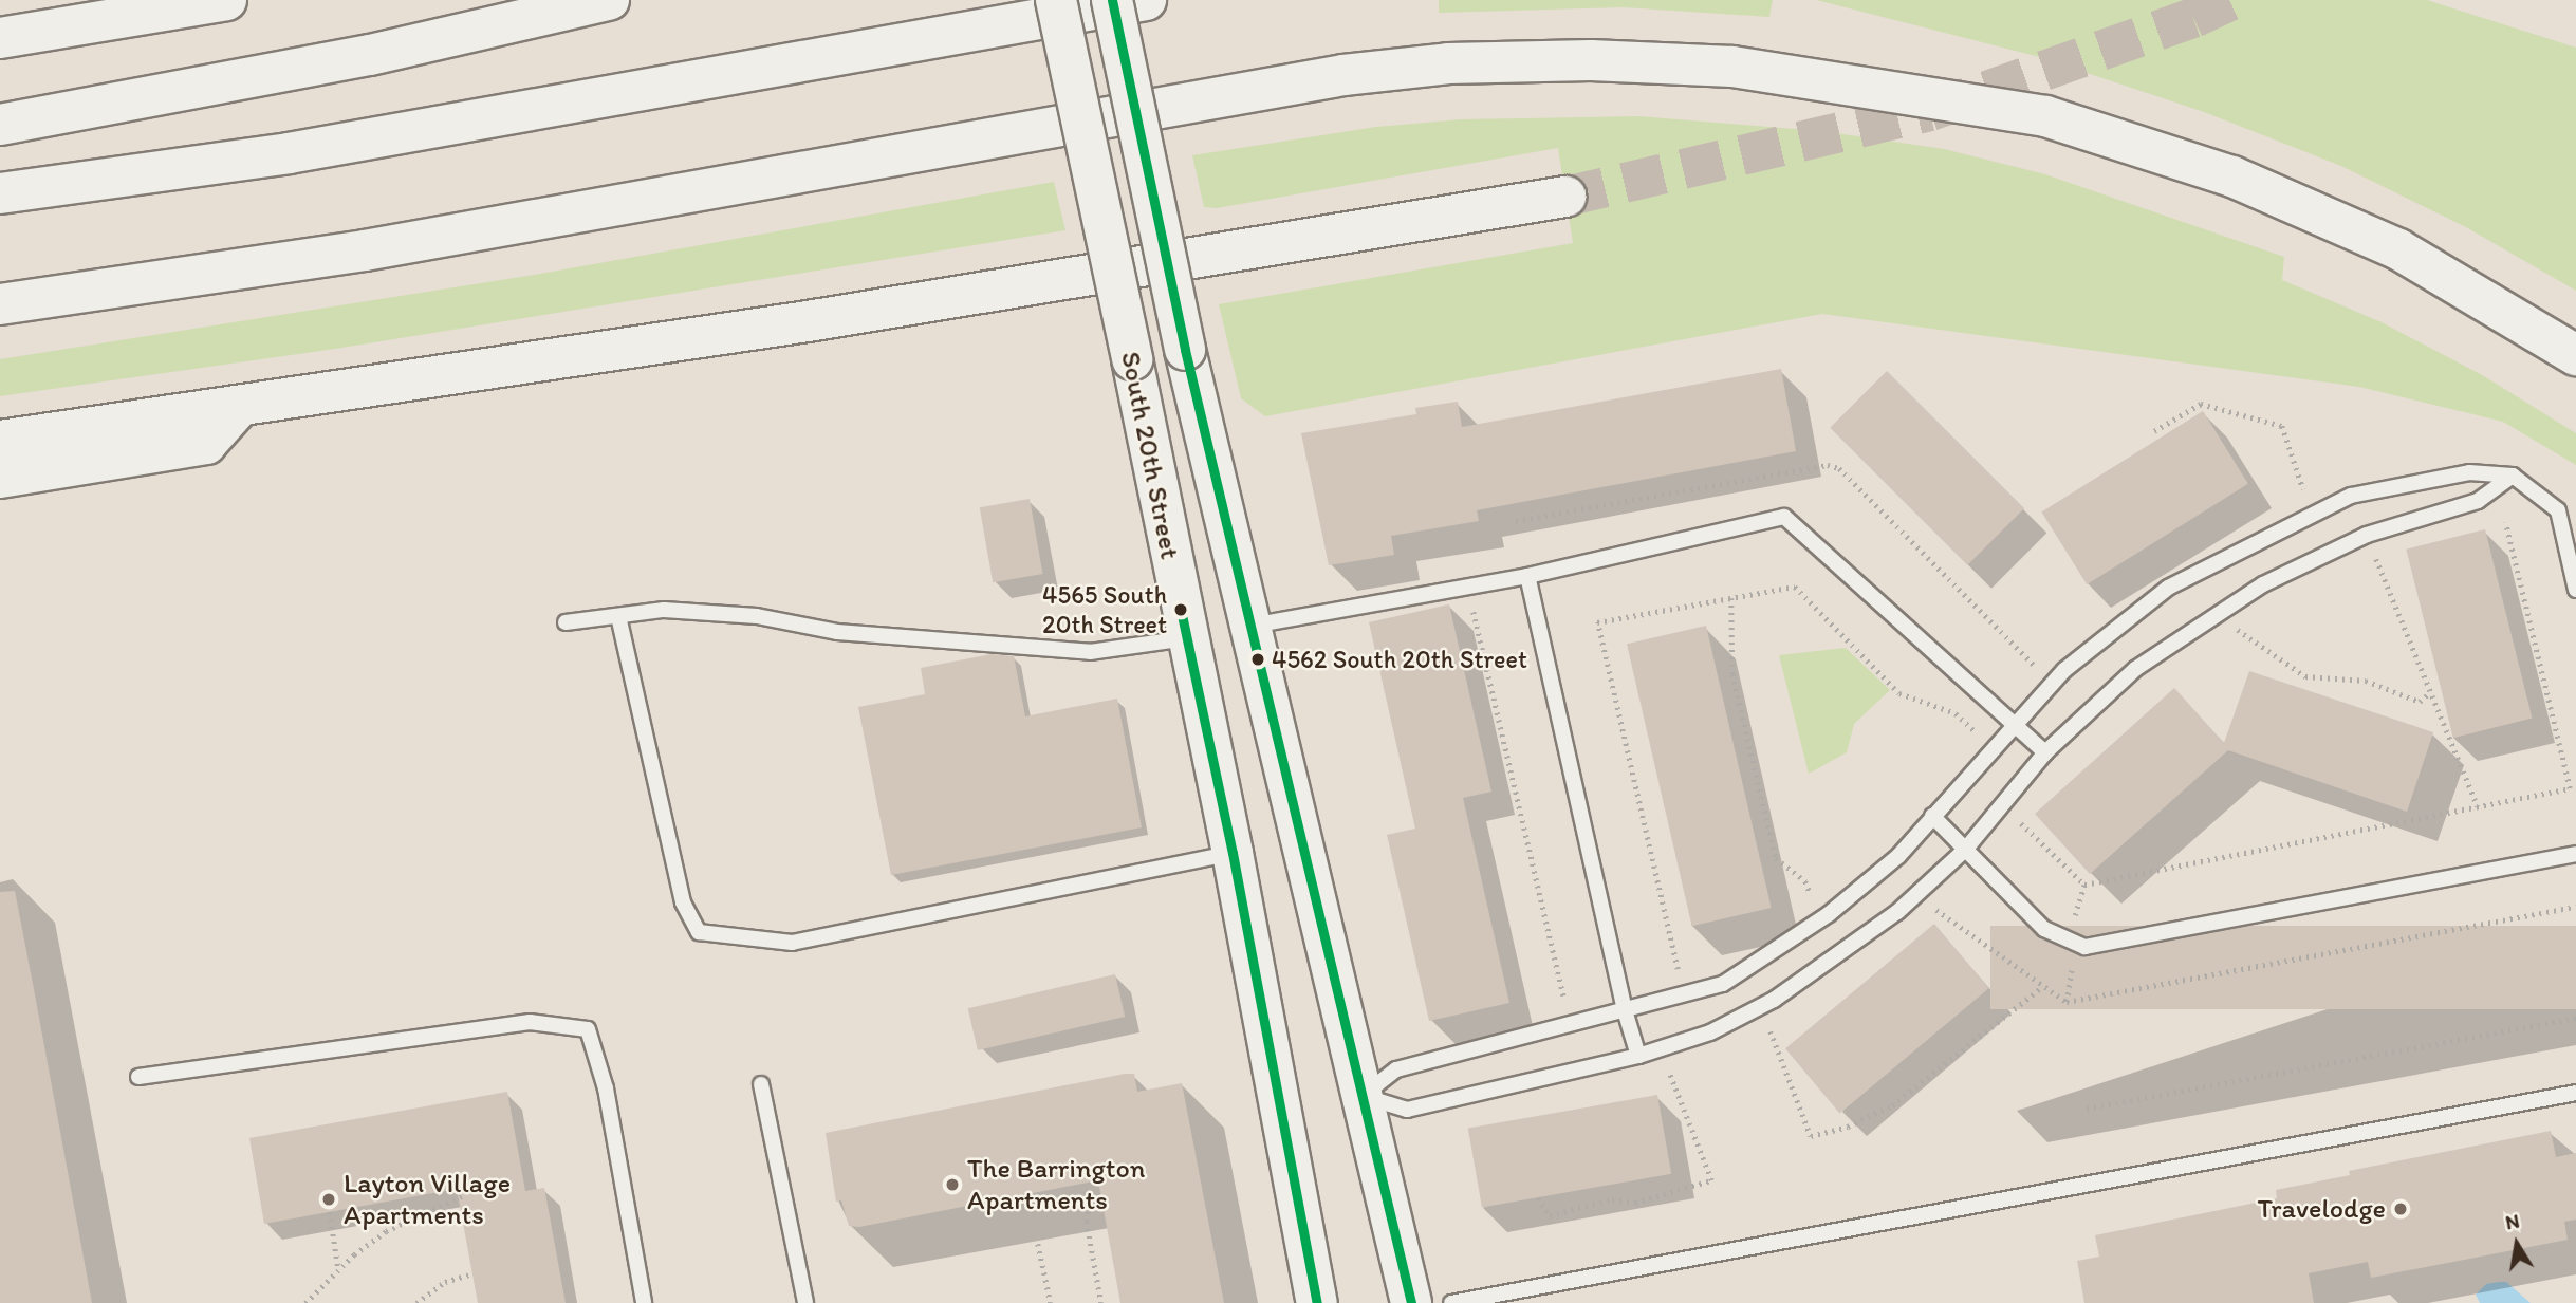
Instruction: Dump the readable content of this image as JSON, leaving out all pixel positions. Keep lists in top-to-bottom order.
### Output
{
  "streets": {
    "main road": ["South 20th Street"]
  },
  "places": [
    "4565 South 20th Street",
    "4562 South 20th Street",
    "The Barrington Apartments",
    "Layton Village Apartments",
    "Travelodge"
  ],
  "north": "top"
}
